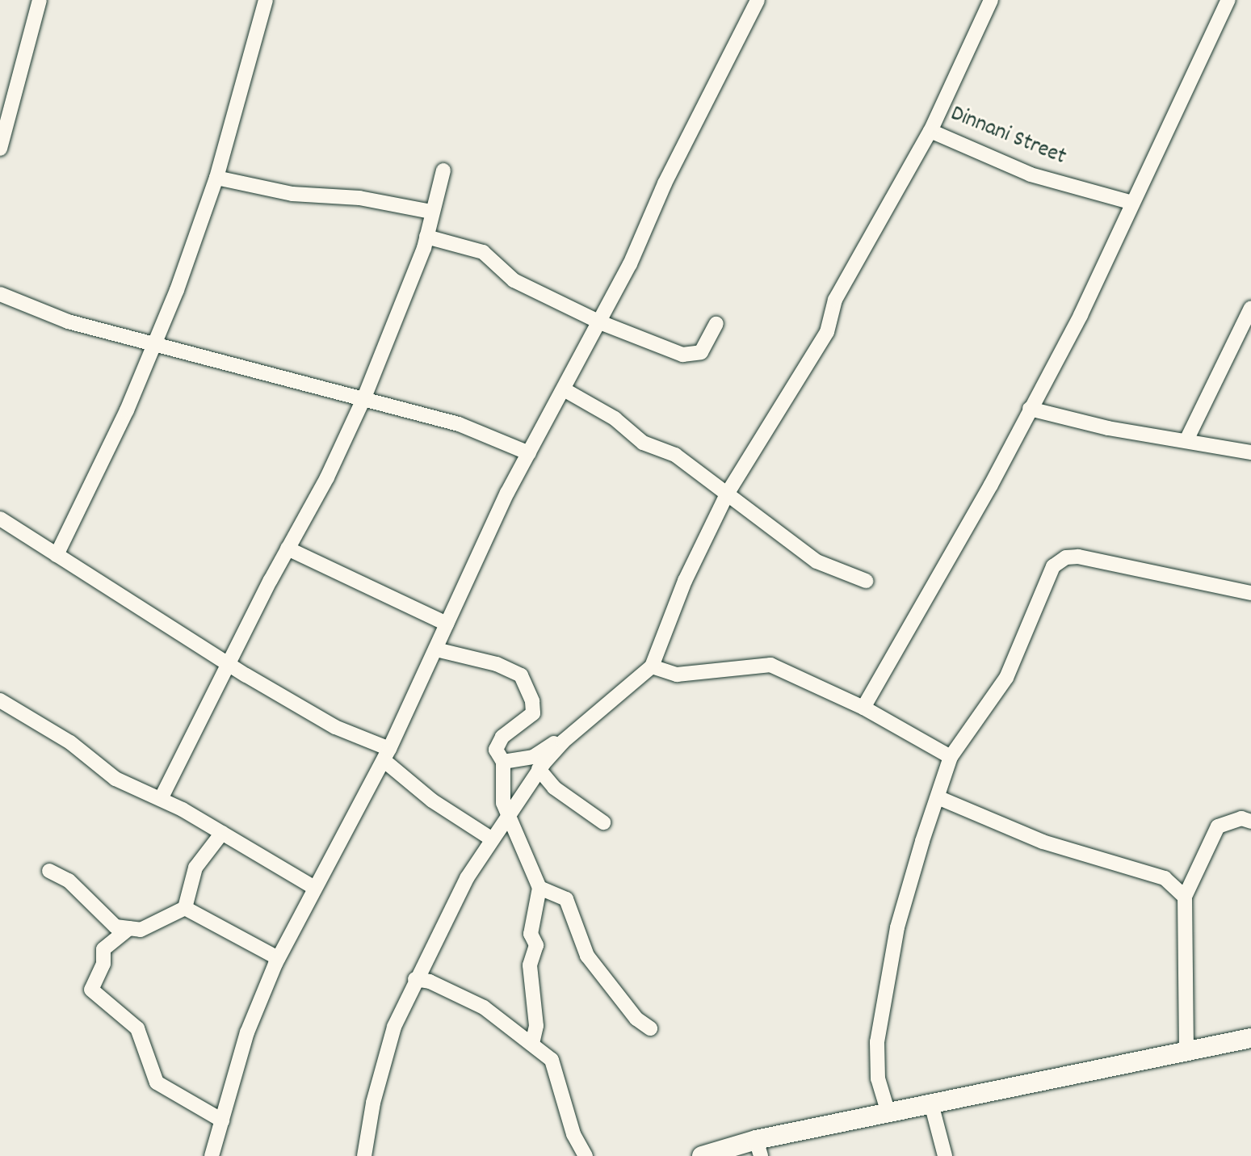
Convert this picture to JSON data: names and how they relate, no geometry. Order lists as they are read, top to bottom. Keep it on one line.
{"streets":{"street":["Dinnani Street"]}}
